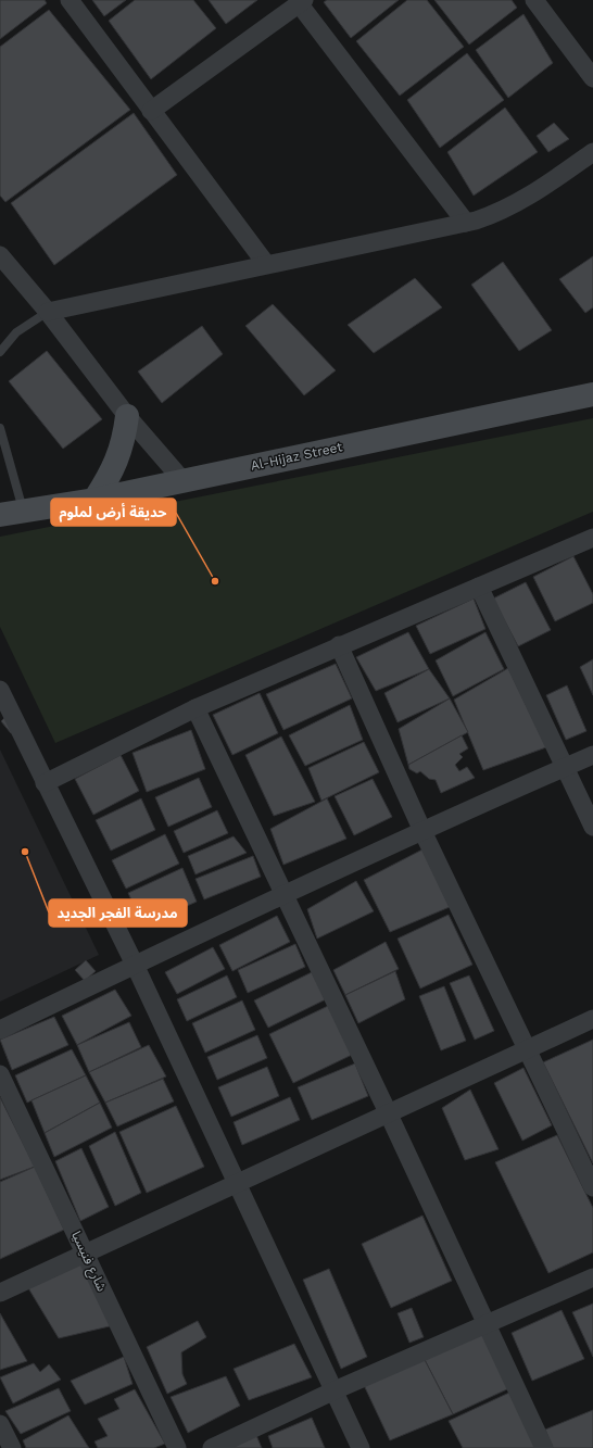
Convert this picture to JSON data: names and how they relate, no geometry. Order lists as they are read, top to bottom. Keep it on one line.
{"streets":{"main road":["Al-Hijaz Street"],"street":["شارع فنيسيا"]},"places":["حديقة أرض لملوم","مدرسة الفجر الجديد"]}
